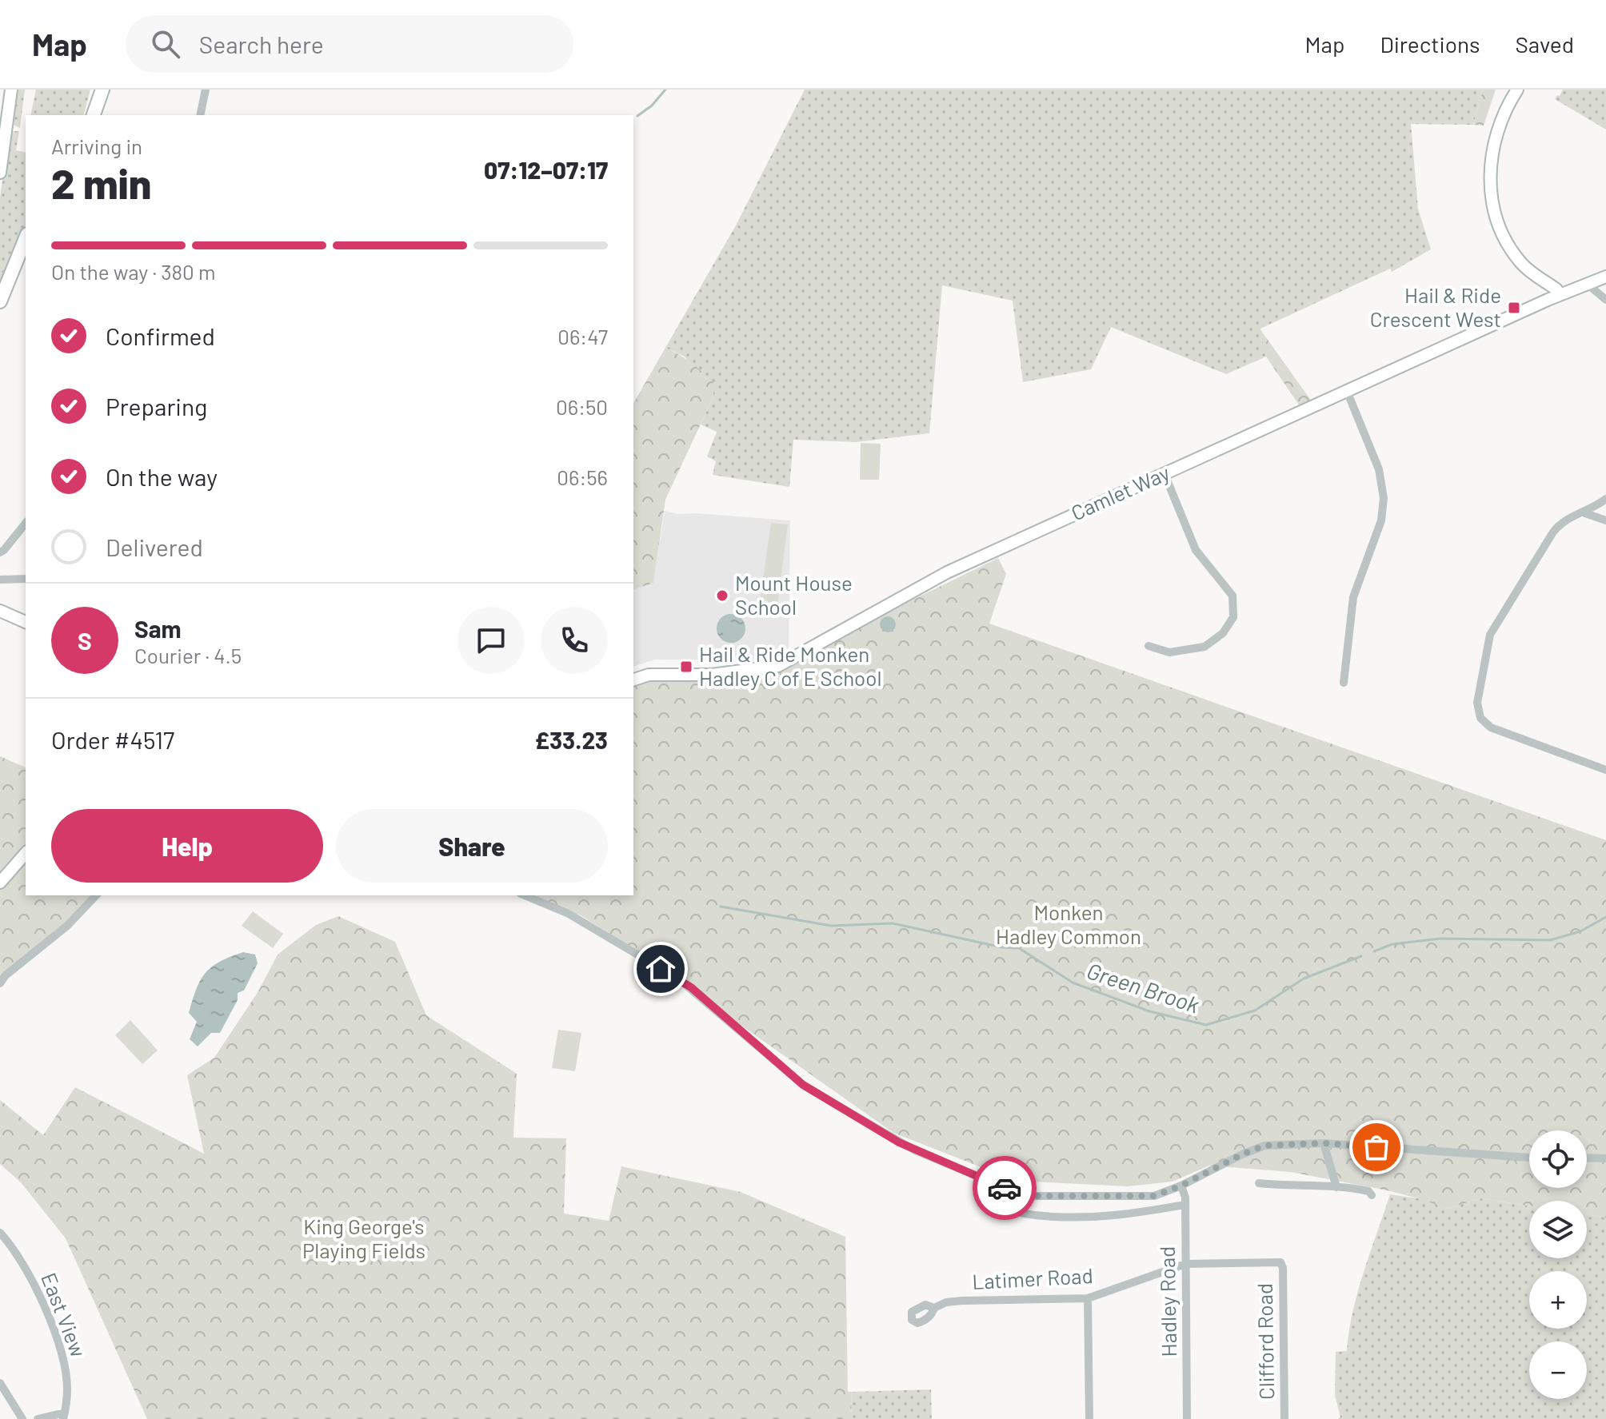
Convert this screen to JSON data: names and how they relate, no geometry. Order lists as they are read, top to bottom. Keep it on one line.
{"streets":{"street":["Camlet Way","Latimer Road","Hadley Road","East View","Clifford Road"]},"crossings":[["Latimer Road","Hadley Road"],["Latimer Road","Clifford Road"]],"water":["Green Brook"],"parks":["Monken Hadley Common","King George's Playing Fields"],"places":{"transit":["Hail & Ride Crescent West","Hail & Ride Monken Hadley C of E School"],"other":["Mount House School"]},"page":{"header":"Map","search":"Search here","nav":["Map","Directions","Saved"],"heading":["2 min","Arriving in","07:12–07:17"],"panel":["Sam","Courier · 4.5","Order #4517","£33.23"],"bar":"On the way · 380 m","list":[["Confirmed","06:47"],["Preparing","06:50"],["On the way","06:56"],"Delivered"],"round":"S","buttons":["Help","Share"],"map_buttons":["+","−"]}}
